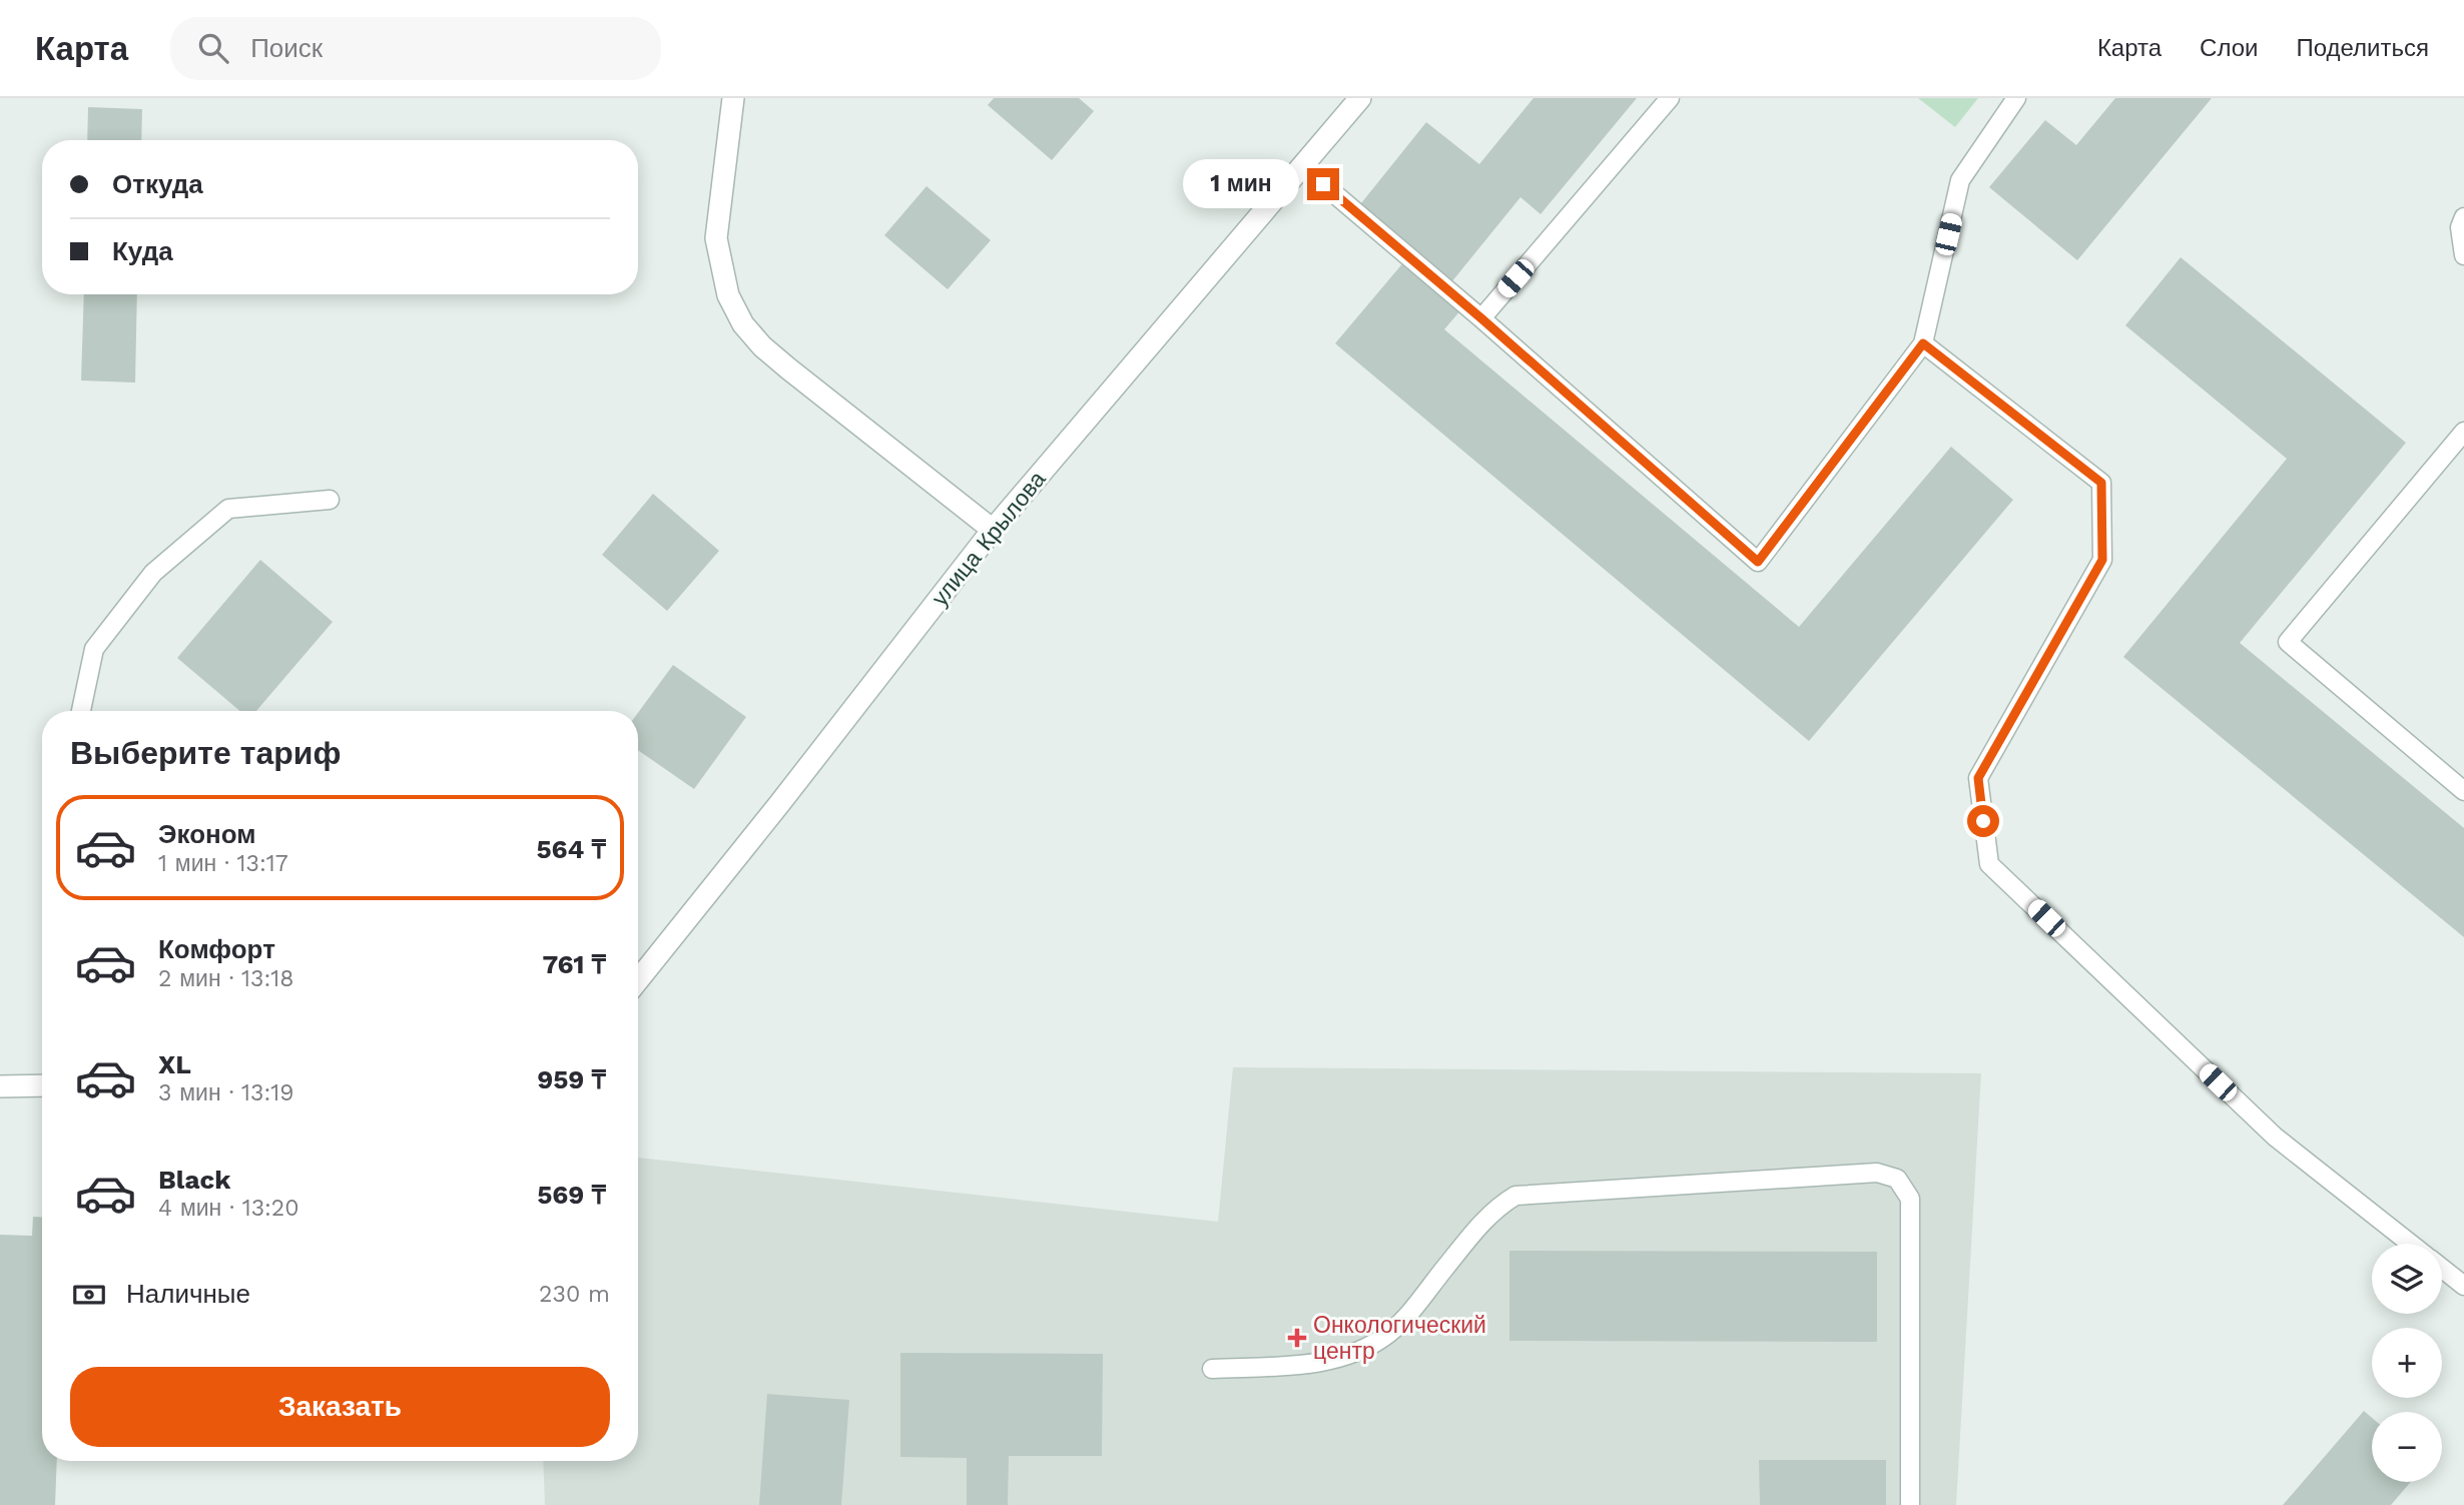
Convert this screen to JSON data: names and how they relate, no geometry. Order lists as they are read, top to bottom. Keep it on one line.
{"streets":{"street":["улица Крылова"]},"places":{"health":["Онкологический центр"]},"page":{"header":"Карта","search":"Поиск","nav":["Карта","Слои","Поделиться"],"banner":["Откуда","Куда"],"bubble":"1 мин","heading":"Выберите тариф","list":[{"name":"Эконом","note":"1 мин · 13:17","value":"564 ₸"},{"name":"Комфорт","note":"2 мин · 13:18","value":"761 ₸"},{"name":"XL","note":"3 мин · 13:19","value":"959 ₸"},{"name":"Black","note":"4 мин · 13:20","value":"569 ₸"}],"map_buttons":["+","−"],"pay":["Наличные","230 m"],"buttons":"Заказать"}}
